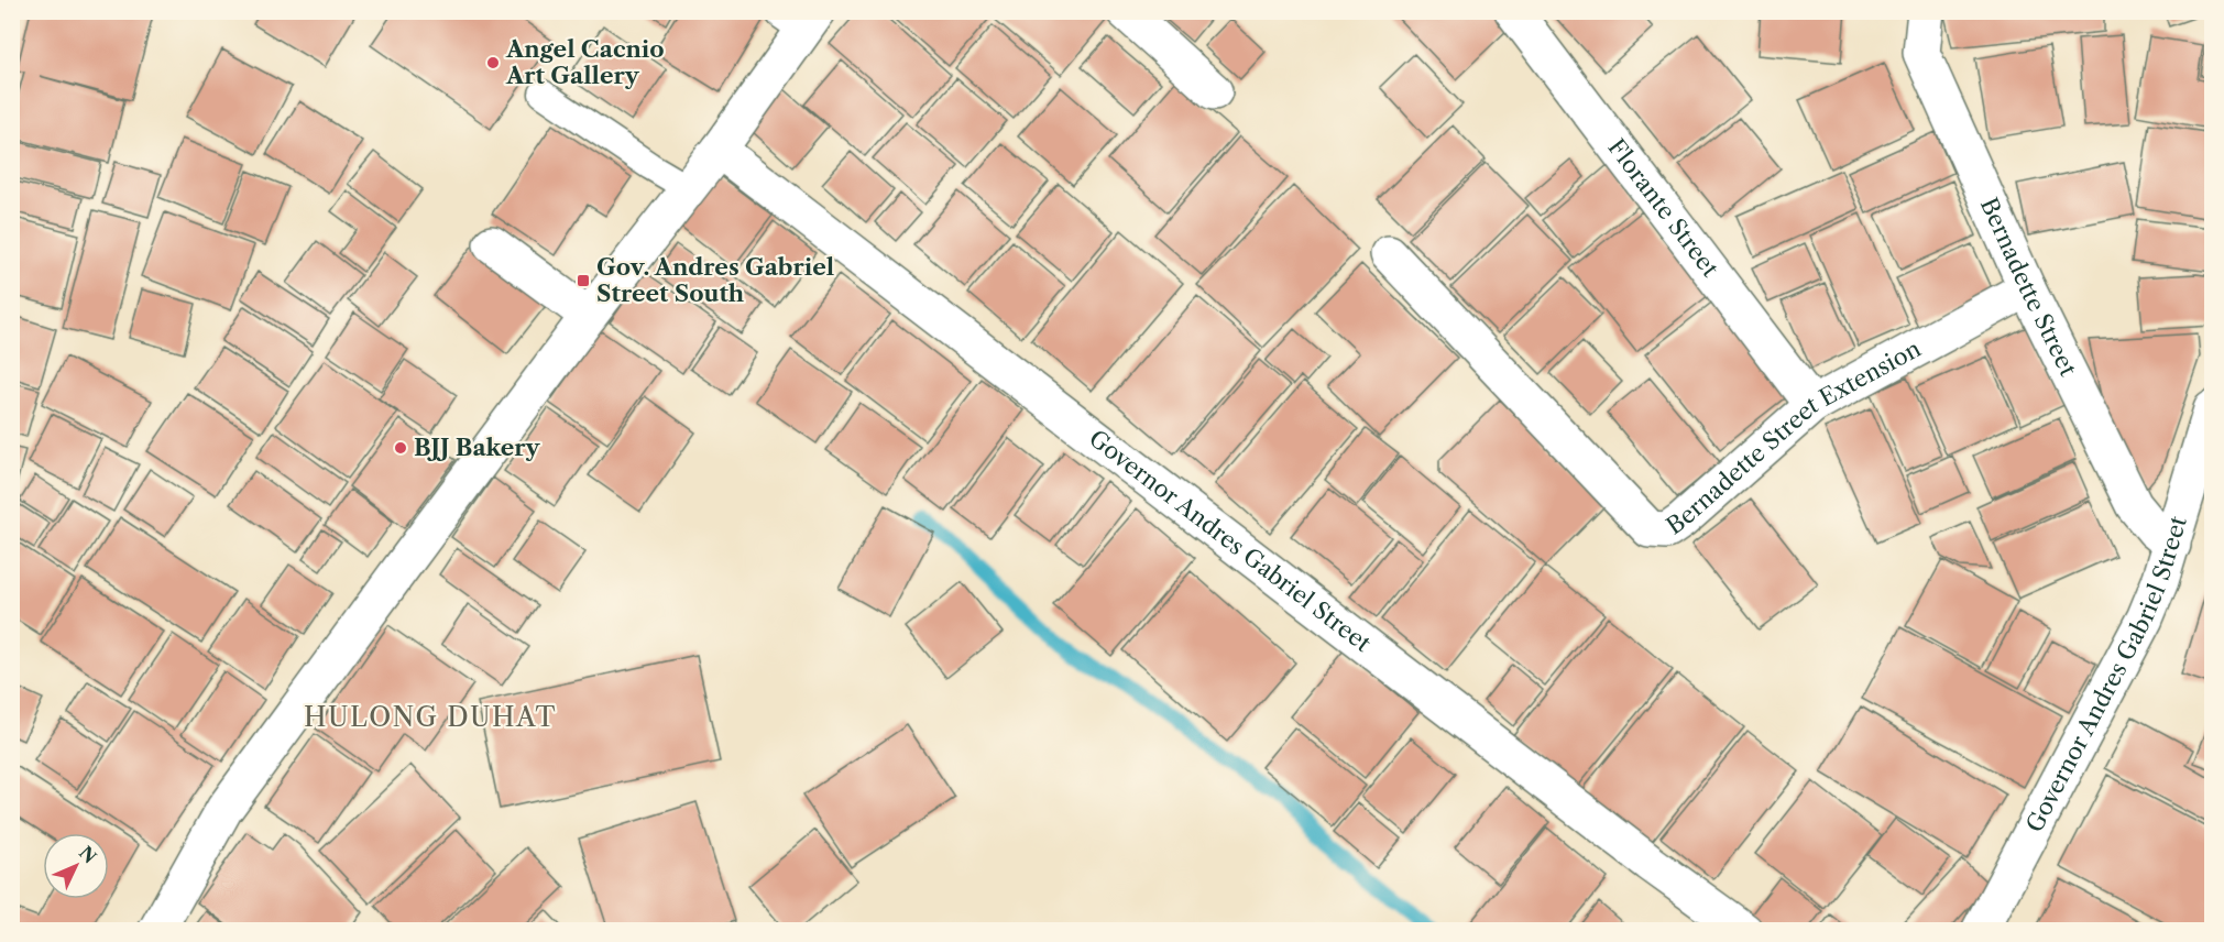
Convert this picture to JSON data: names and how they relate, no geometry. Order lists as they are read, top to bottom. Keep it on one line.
{"streets":{"street":["Florante Street","Bernadette Street","Bernadette Street Extension","Governor Andres Gabriel Street"]},"crossings":[["Florante Street","Bernadette Street Extension"],["Bernadette Street","Bernadette Street Extension"],["Bernadette Street","Governor Andres Gabriel Street"]],"districts":["HULONG DUHAT"],"places":{"other":["Angel Cacnio Art Gallery","BJJ Bakery"],"transit":["Gov. Andres Gabriel Street South"]},"north":"top right"}
